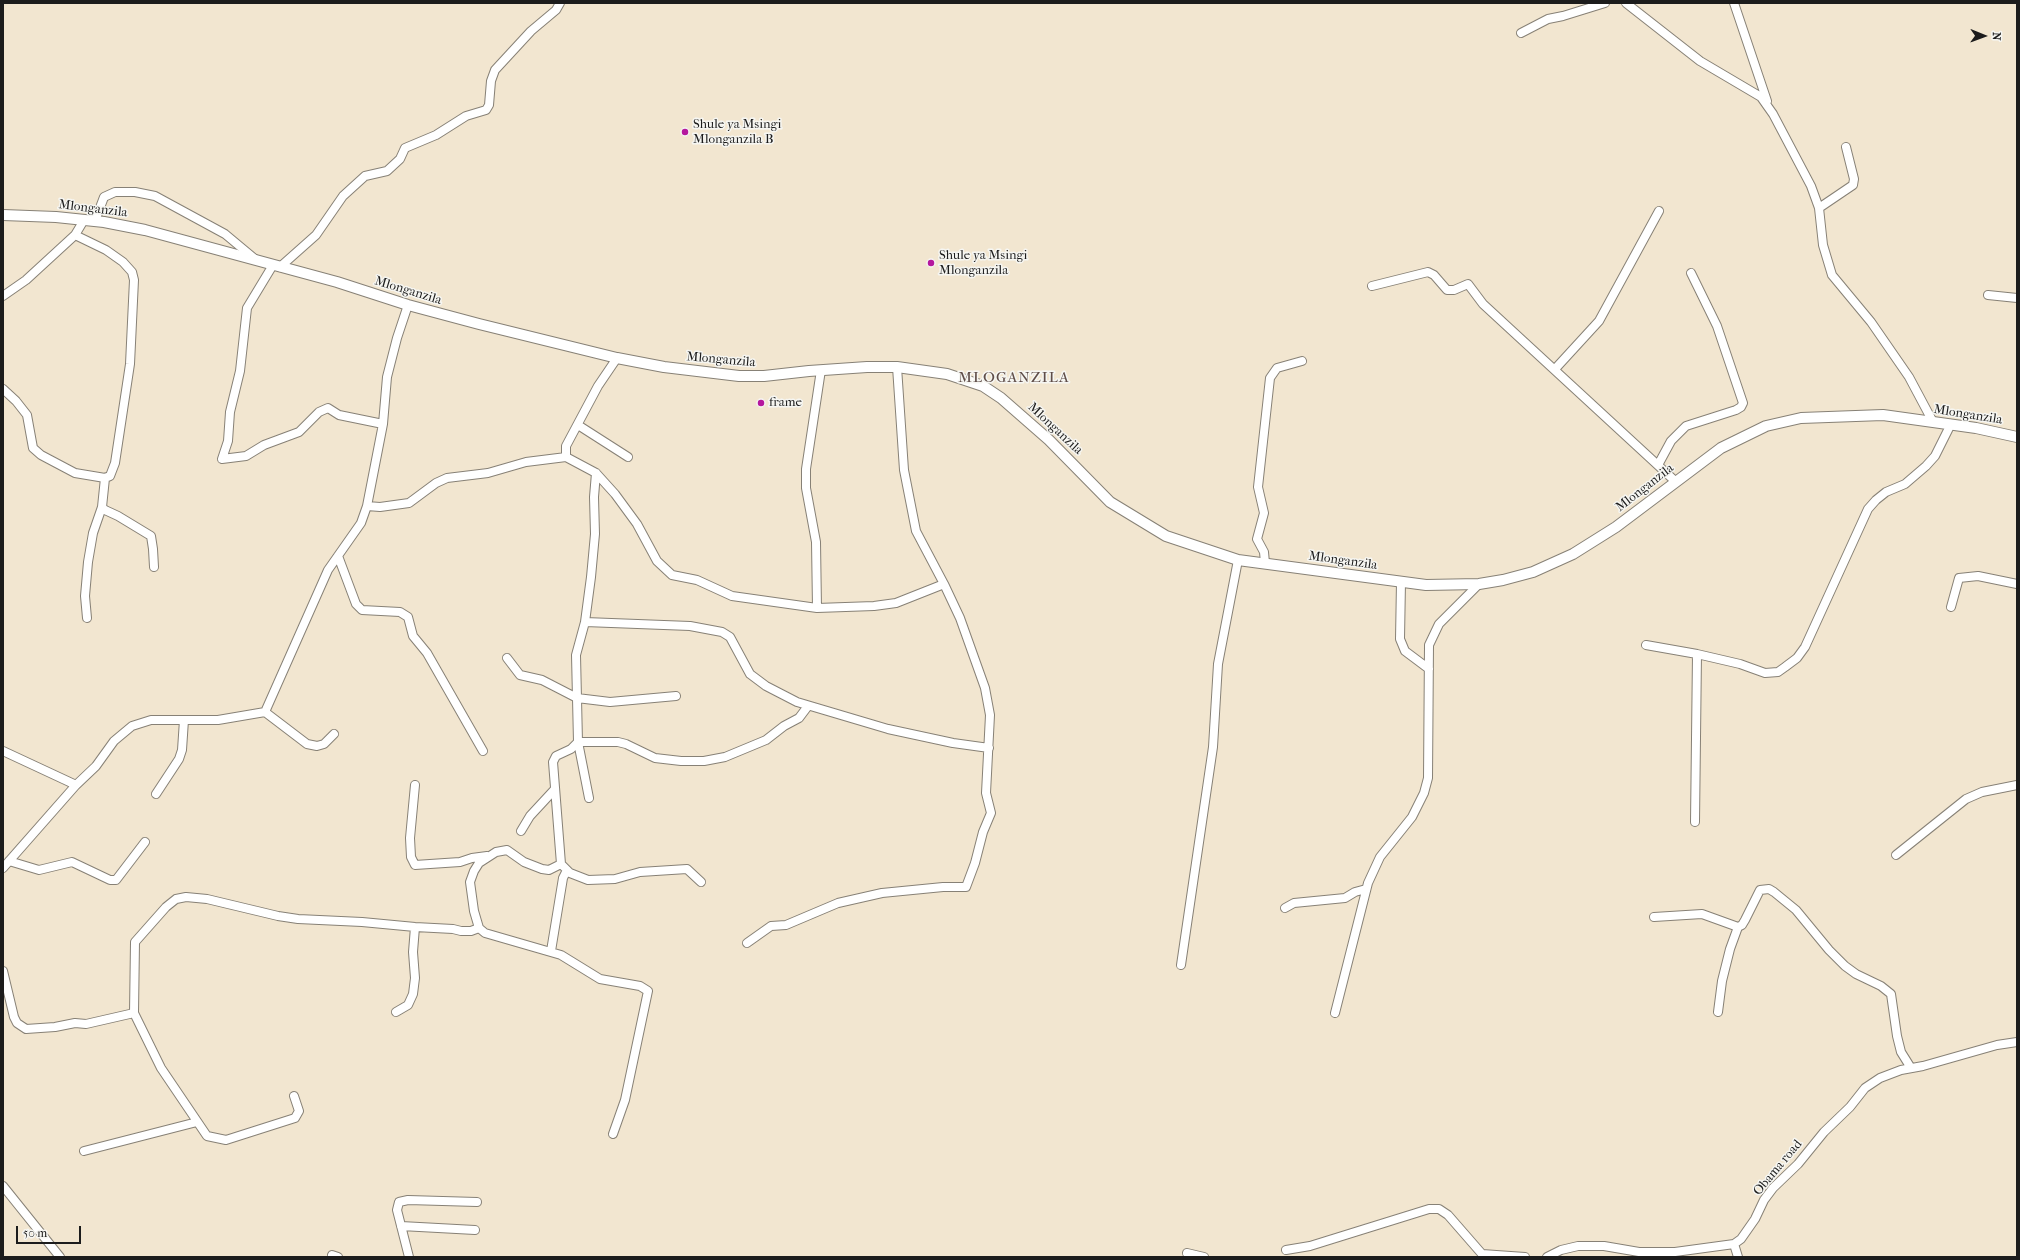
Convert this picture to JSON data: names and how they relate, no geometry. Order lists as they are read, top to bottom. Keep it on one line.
{"streets":{"street":["Mlonganzila","Obama road"]},"districts":["MLOGANZILA"],"places":["Shule ya Msingi Mlonganzila B","Shule ya Msingi Mlonganzila","frame"],"scale_bar":"50 m","north":"right"}
